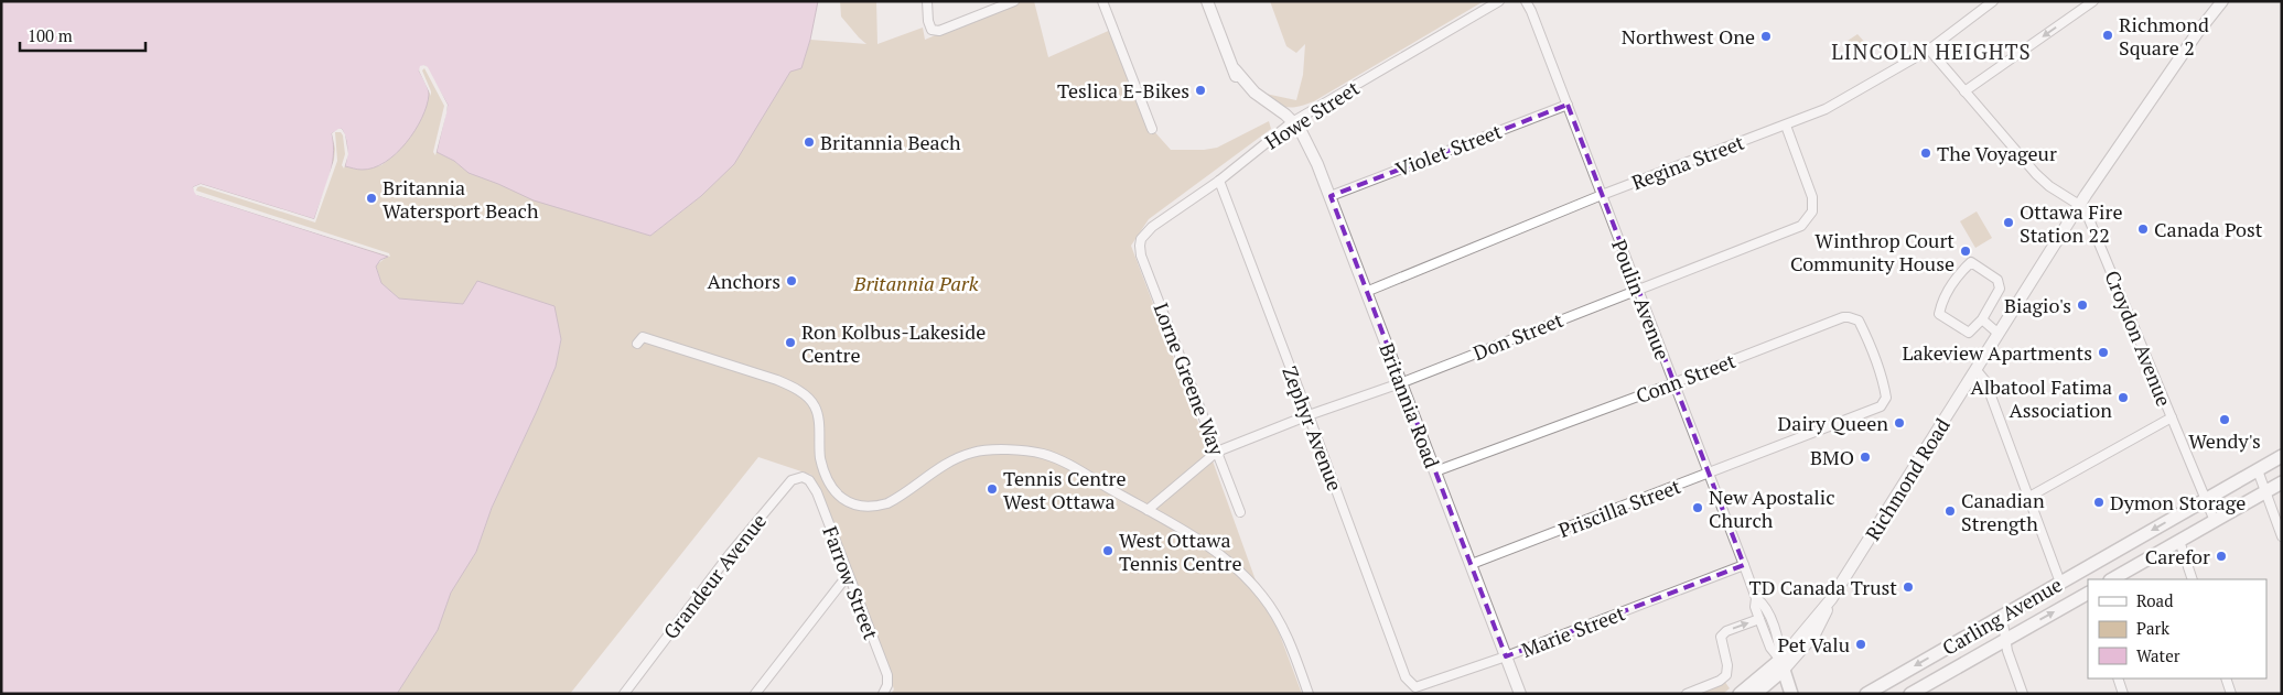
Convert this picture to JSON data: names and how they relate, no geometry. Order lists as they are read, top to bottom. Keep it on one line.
{"streets":{"main road":["Poulin Avenue","Britannia Road","Richmond Road","Carling Avenue"],"street":["Howe Street","Violet Street","Regina Street","Don Street","Croydon Avenue","Conn Street","Lorne Greene Way","Zephyr Avenue","Priscilla Street","Grandeur Avenue","Farrow Street","Marie Street"]},"crossings":[["Howe Street","Lorne Greene Way"],["Howe Street","Britannia Road"],["Howe Street","Zephyr Avenue"],["Violet Street","Poulin Avenue"],["Violet Street","Britannia Road"],["Regina Street","Poulin Avenue"],["Regina Street","Don Street"],["Regina Street","Croydon Avenue"],["Regina Street","Britannia Road"],["Poulin Avenue","Don Street"],["Poulin Avenue","Conn Street"],["Poulin Avenue","Richmond Road"],["Poulin Avenue","Priscilla Street"],["Poulin Avenue","Marie Street"],["Don Street","Lorne Greene Way"],["Don Street","Britannia Road"],["Don Street","Zephyr Avenue"],["Croydon Avenue","Richmond Road"],["Croydon Avenue","Carling Avenue"],["Conn Street","Britannia Road"],["Conn Street","Priscilla Street"],["Britannia Road","Priscilla Street"],["Britannia Road","Marie Street"],["Zephyr Avenue","Marie Street"],["Grandeur Avenue","Farrow Street"]],"districts":["LINCOLN HEIGHTS"],"parks":["Britannia Park"],"places":["Richmond Square 2","Northwest One","Teslica E-Bikes","Britannia Beach","The Voyageur","Britannia Watersport Beach","Ottawa Fire Station 22","Canada Post","Winthrop Court Community House","Anchors","Biagio's","Ron Kolbus-Lakeside Centre","Lakeview Apartments","Albatool Fatima Association","Wendy's","Dairy Queen","BMO","Tennis Centre West Ottawa","Dymon Storage","New Apostalic Church","Canadian Strength","West Ottawa Tennis Centre","Carefor","TD Canada Trust","Pet Valu"],"legend":["Road","Park","Water"],"scale_bar":"100 m"}
